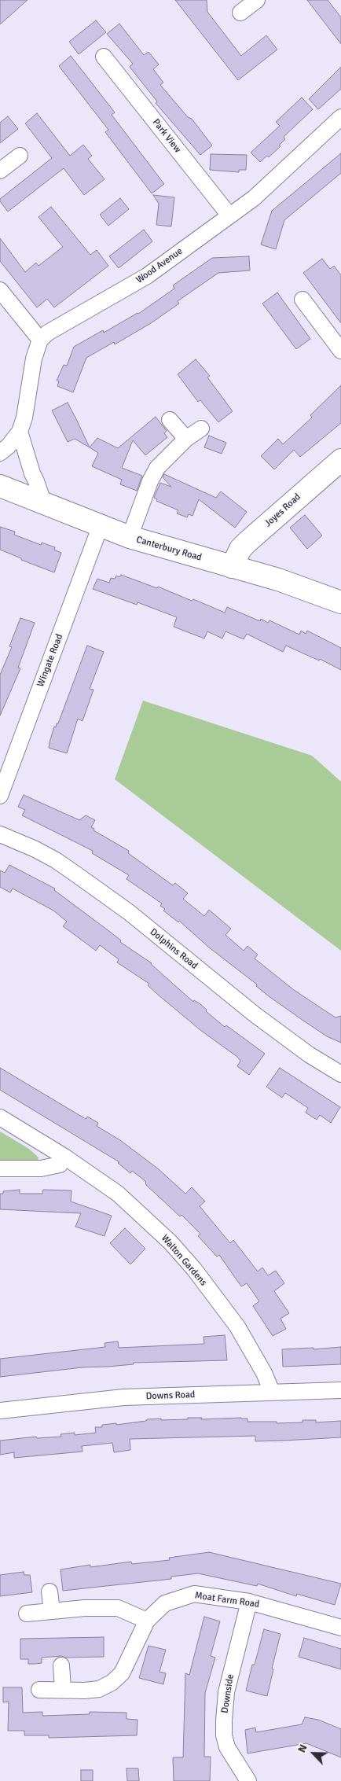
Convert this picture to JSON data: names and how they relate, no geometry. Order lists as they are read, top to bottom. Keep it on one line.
{"streets":{"main road":["Joyes Road","Canterbury Road"],"street":["Park View","Wood Avenue","Wingate Road","Dolphins Road","Walton Gardens","Downs Road","Moat Farm Road","Downside"]},"crossings":[["Park View","Wood Avenue"],["Joyes Road","Canterbury Road"],["Canterbury Road","Wingate Road"],["Walton Gardens","Downs Road"],["Moat Farm Road","Downside"]],"north":"top left"}
